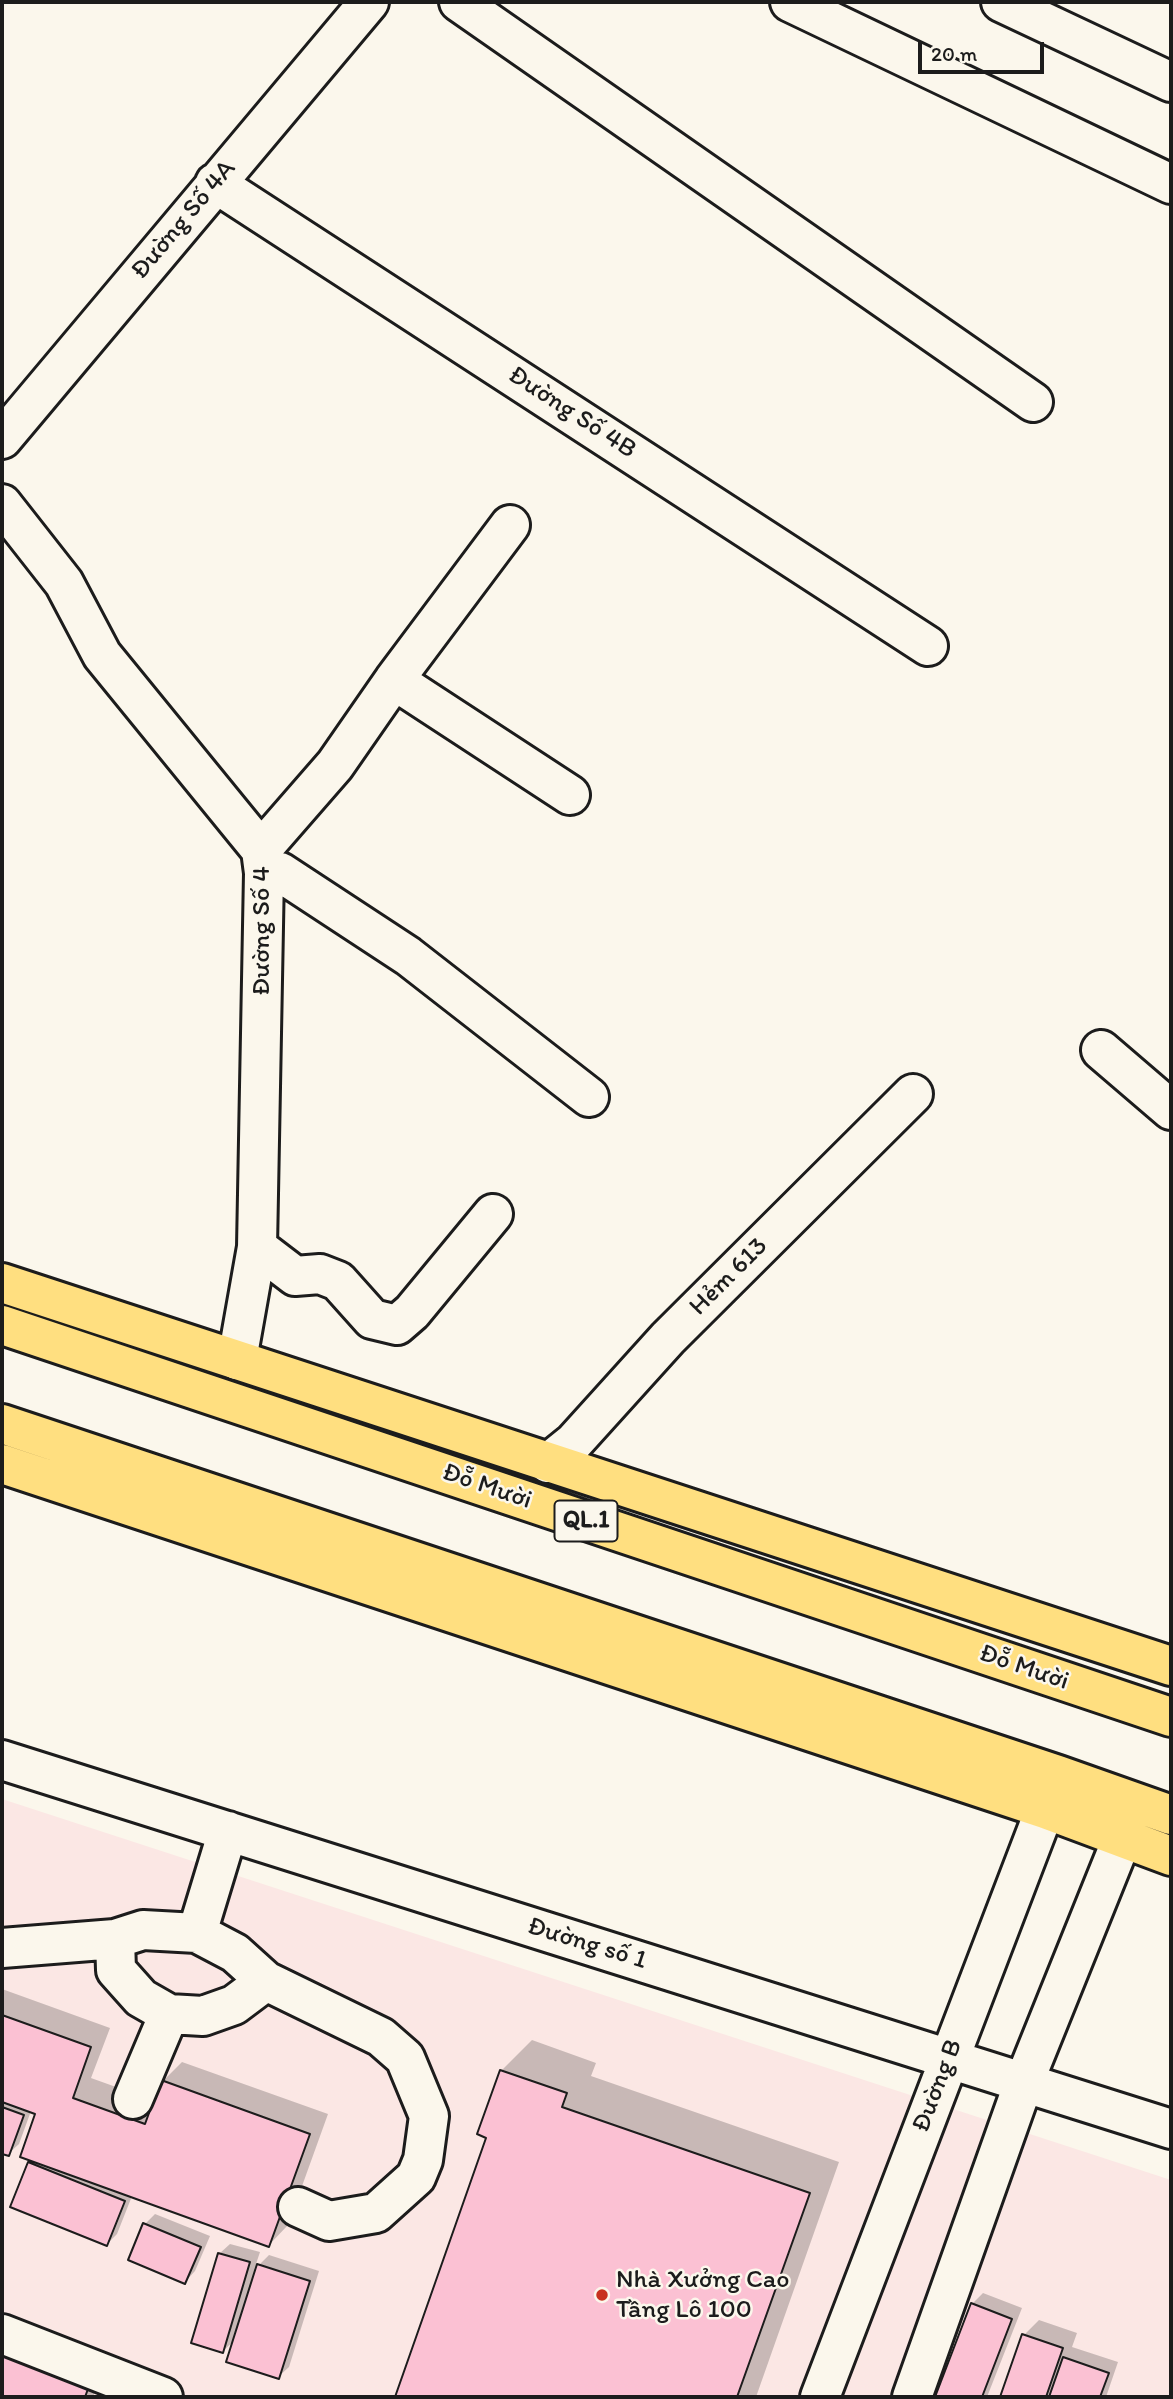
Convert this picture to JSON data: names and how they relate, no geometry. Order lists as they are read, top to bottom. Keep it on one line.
{"streets":{"highway":["Đỗ Mười","QL.1"],"street":["Đường Số 4A","Đường Số 4B","Đường Số 4","Hẻm 613","Đường số 1","Đường B"]},"crossings":[["Đường Số 4A","Đường Số 4B"],["Đường Số 4","Đỗ Mười"],["Hẻm 613","Đỗ Mười"],["Đường số 1","Đường B"]],"places":["Nhà Xưởng Cao Tầng Lô 100"],"scale_bar":"20 m"}
